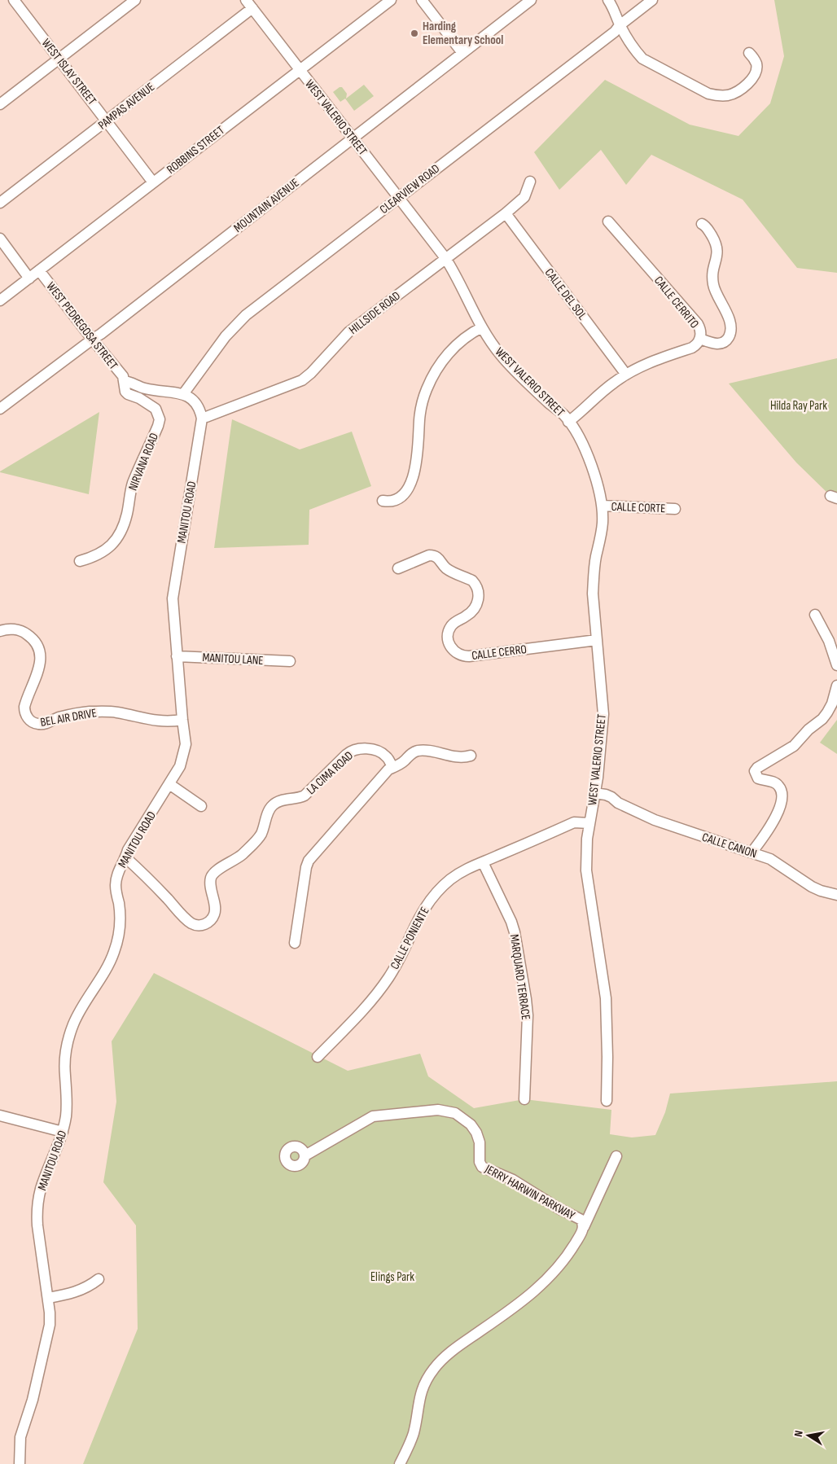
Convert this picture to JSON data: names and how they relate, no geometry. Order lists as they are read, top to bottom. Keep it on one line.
{"streets":{"street":["WEST ISLAY STREET","PAMPAS AVENUE","WEST VALERIO STREET","ROBBINS STREET","CLEARVIEW ROAD","MOUNTAIN AVENUE","CALLE DEL SOL","CALLE CERRITO","HILLSIDE ROAD","WEST PEDREGOSA STREET","NIRVANA ROAD","CALLE CORTE","MANITOU ROAD","CALLE CERRO","MANITOU LANE","BEL AIR DRIVE","LA CIMA ROAD","CALLE CANON","CALLE PONIENTE","MARQUARD TERRACE","JERRY HARWIN PARKWAY"]},"crossings":[["WEST ISLAY STREET","PAMPAS AVENUE"],["WEST ISLAY STREET","ROBBINS STREET"],["PAMPAS AVENUE","WEST VALERIO STREET"],["WEST VALERIO STREET","ROBBINS STREET"],["WEST VALERIO STREET","CLEARVIEW ROAD"],["WEST VALERIO STREET","MOUNTAIN AVENUE"],["WEST VALERIO STREET","CALLE CERRITO"],["WEST VALERIO STREET","HILLSIDE ROAD"],["WEST VALERIO STREET","CALLE CORTE"],["WEST VALERIO STREET","CALLE CERRO"],["WEST VALERIO STREET","CALLE CANON"],["WEST VALERIO STREET","CALLE PONIENTE"],["ROBBINS STREET","WEST PEDREGOSA STREET"],["MOUNTAIN AVENUE","WEST PEDREGOSA STREET"],["CALLE DEL SOL","CALLE CERRITO"],["CALLE DEL SOL","HILLSIDE ROAD"],["HILLSIDE ROAD","MANITOU ROAD"],["WEST PEDREGOSA STREET","NIRVANA ROAD"],["MANITOU ROAD","MANITOU LANE"],["MANITOU ROAD","BEL AIR DRIVE"],["MANITOU ROAD","LA CIMA ROAD"],["CALLE PONIENTE","MARQUARD TERRACE"]],"parks":["Hilda Ray Park","Elings Park"],"places":["Harding Elementary School"],"north":"left"}
